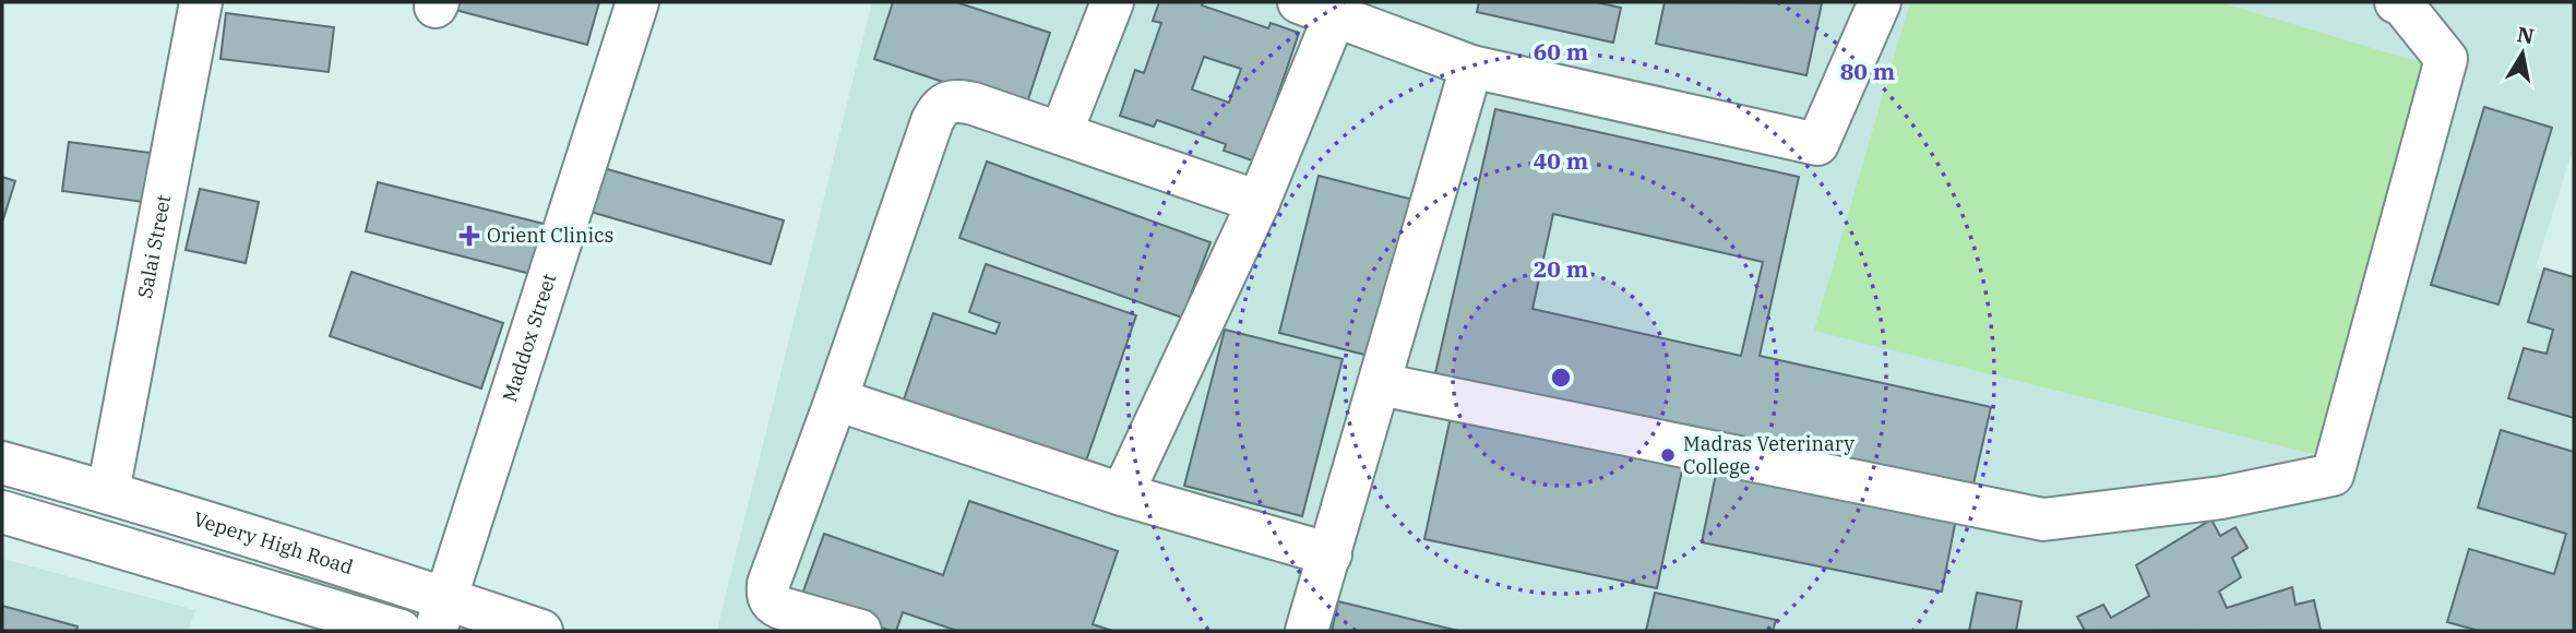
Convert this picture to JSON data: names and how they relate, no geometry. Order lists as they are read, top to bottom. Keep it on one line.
{"streets":{"street":["Salai Street","Maddox Street","Vepery High Road"]},"crossings":[["Salai Street","Vepery High Road"],["Maddox Street","Vepery High Road"]],"places":{"health":["Orient Clinics"],"other":["Madras Veterinary College"]},"north":"top","rings":["60 m","80 m","40 m","20 m"]}
